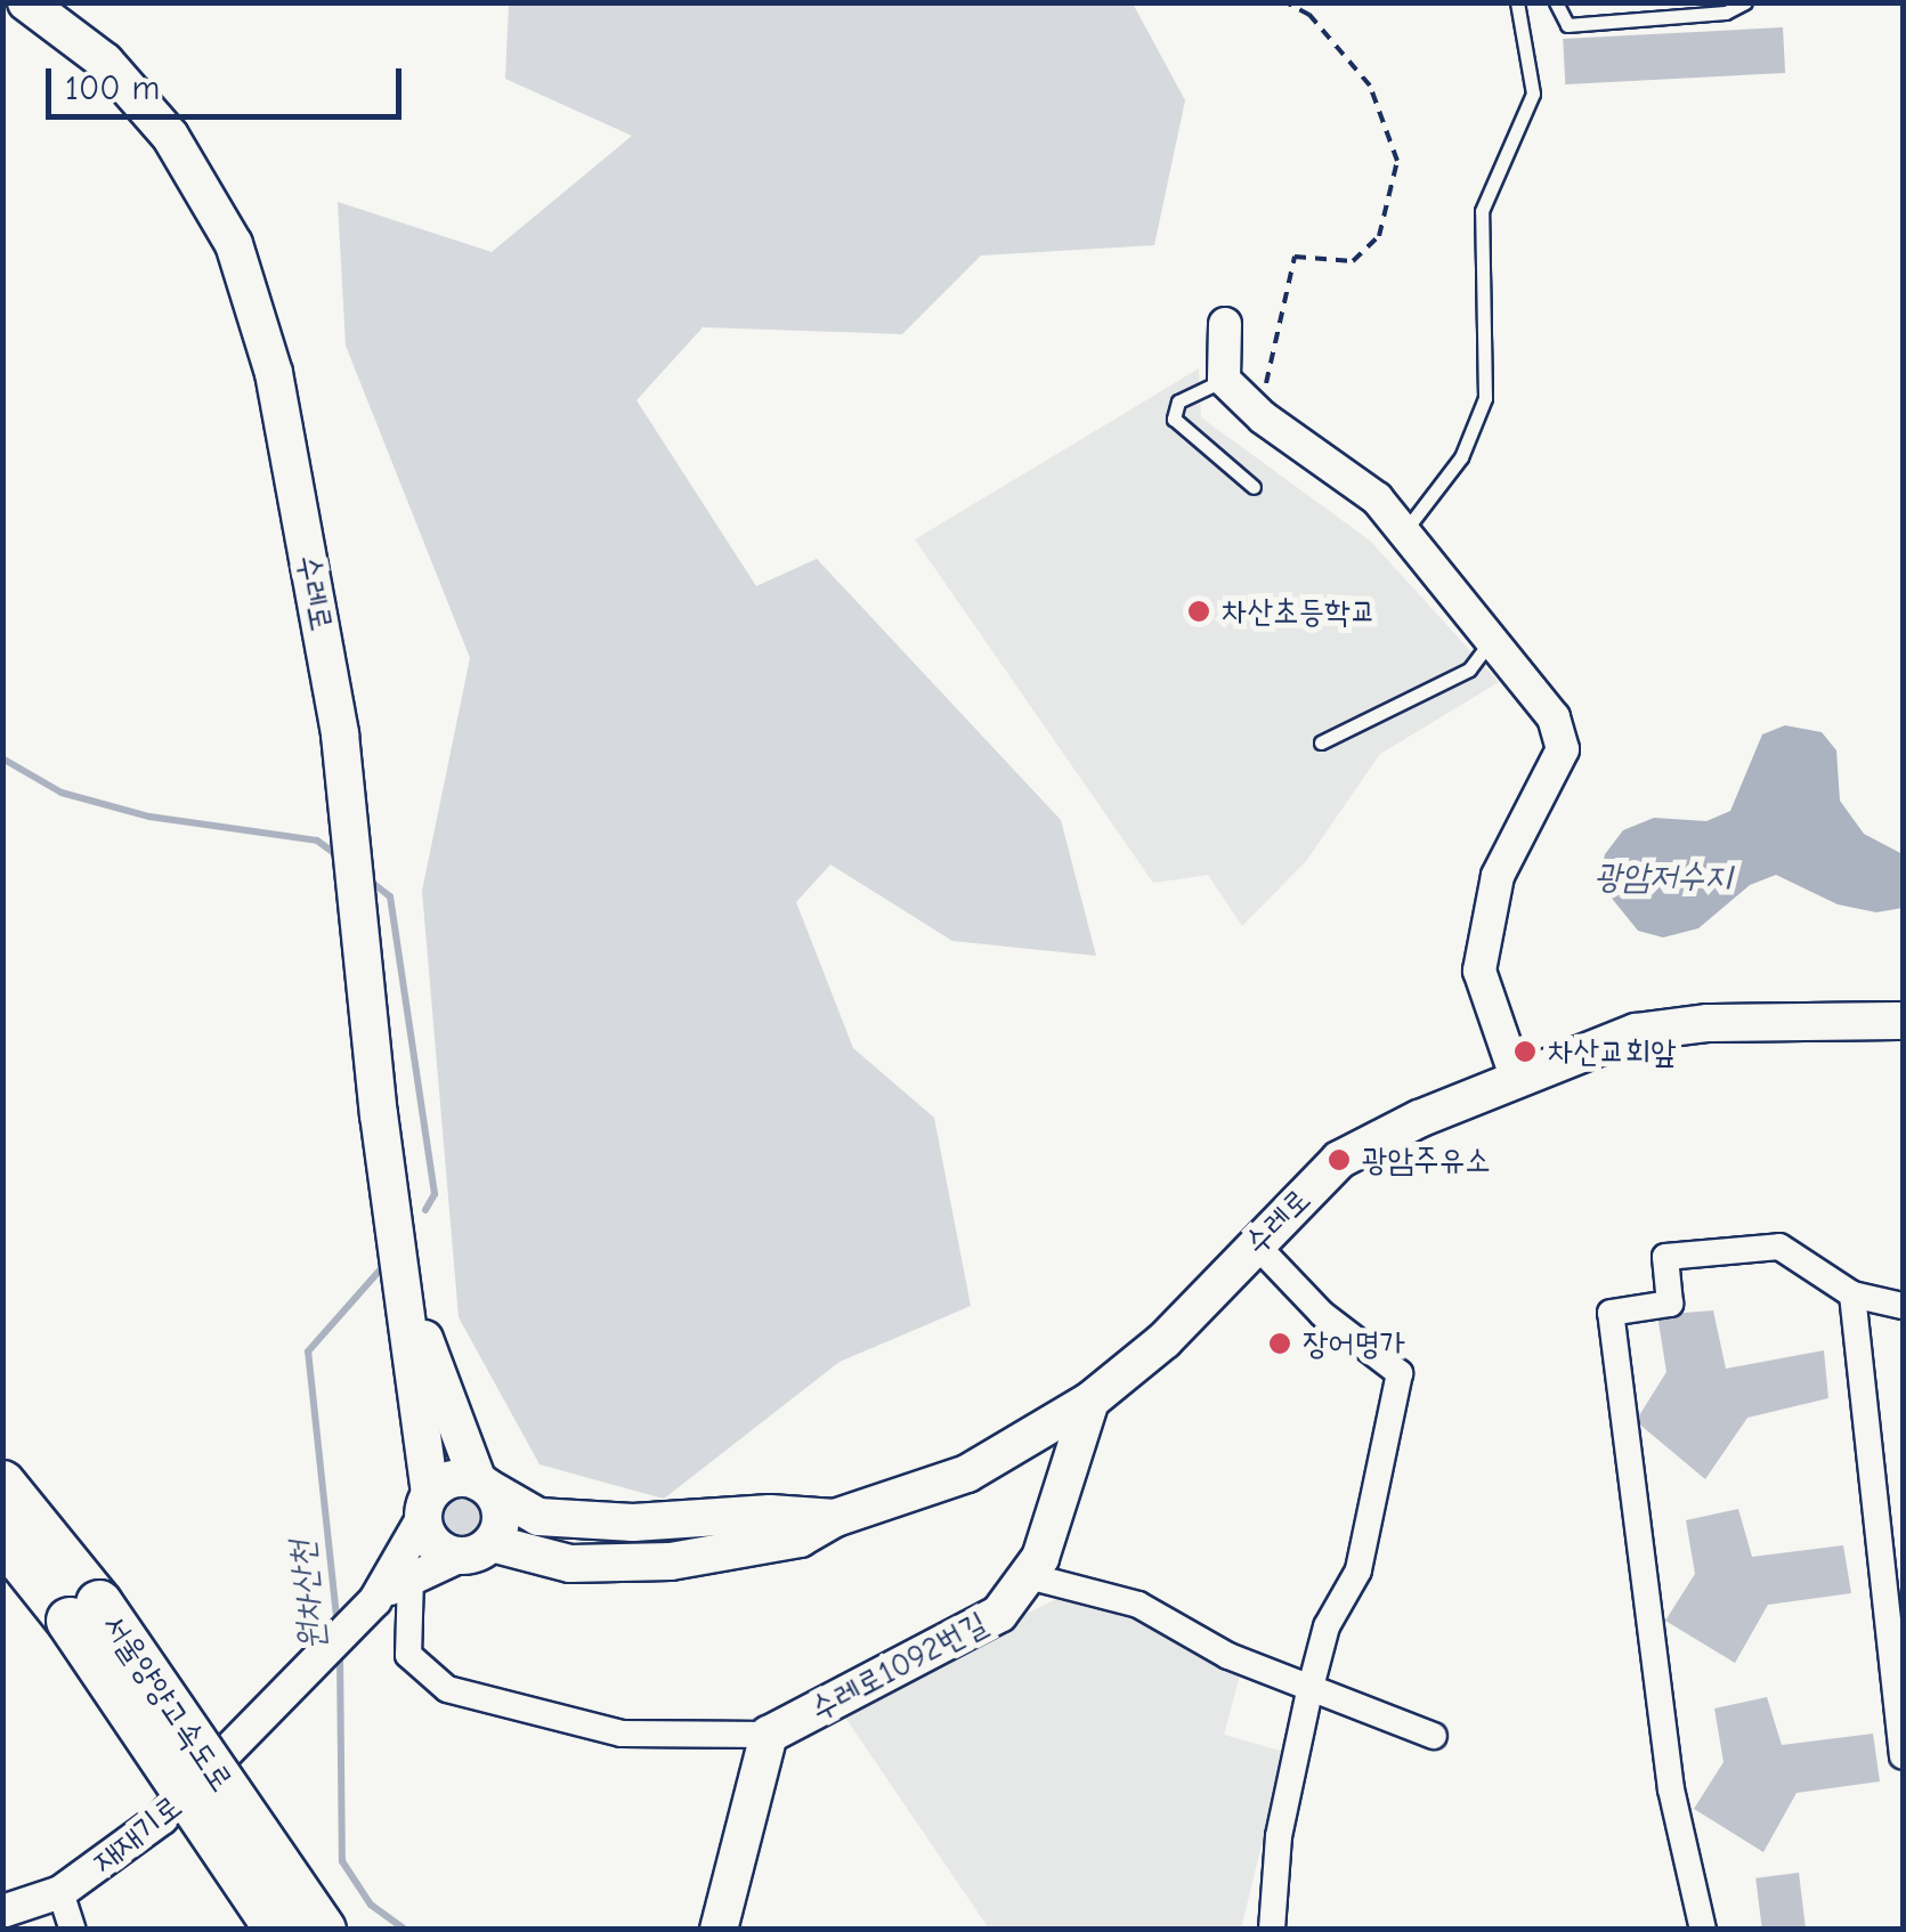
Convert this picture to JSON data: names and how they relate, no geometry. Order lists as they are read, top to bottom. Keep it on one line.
{"streets":{"highway":["서울양양고속도로"],"main road":["수레로","수레로1092번길"],"street":["재재기로"]},"crossings":[["수레로","수레로1092번길"]],"water":["광암저수지","원차산천"],"places":["차산초등학교","차산교회앞","광암주유소","장어명가"],"scale_bar":"100 m"}
